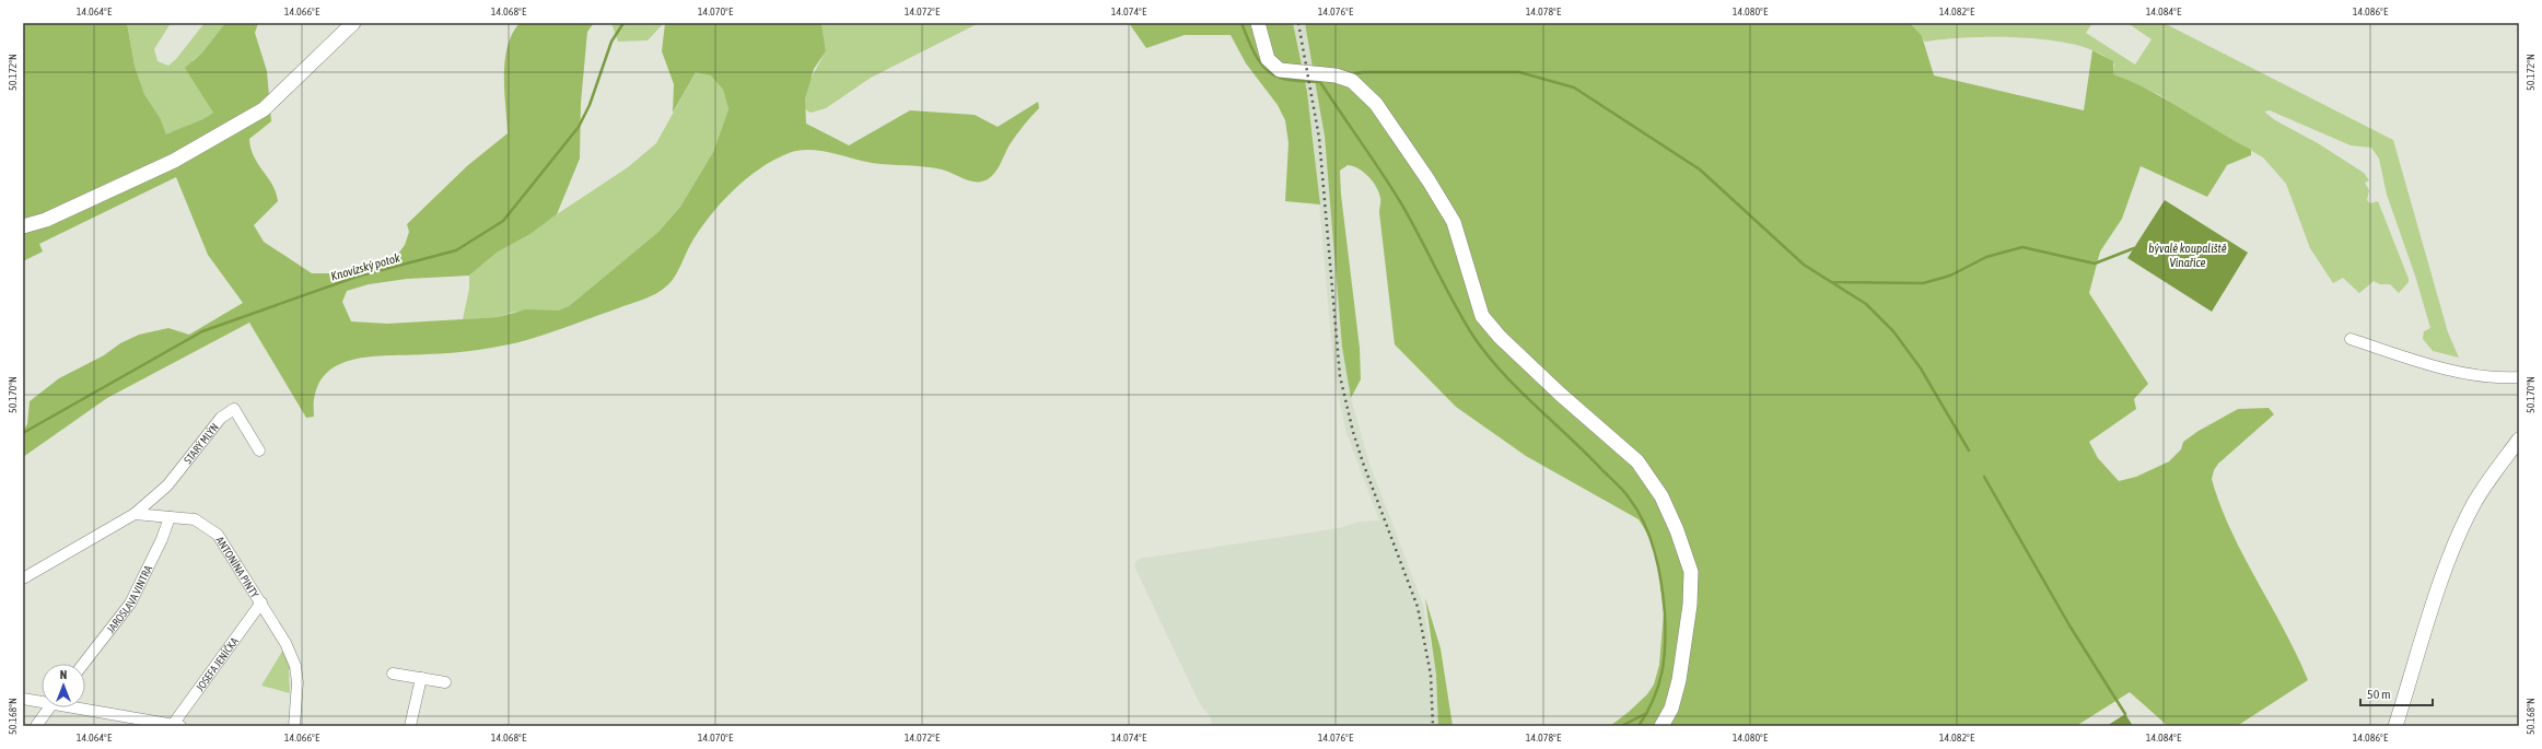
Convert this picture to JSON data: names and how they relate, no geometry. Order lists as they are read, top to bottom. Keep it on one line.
{"streets":{"street":["STARÝ MLÝN","ANTONÍNA PINTY","JAROSLAVA VINTRA","JOSEFA JENÍČKA"]},"crossings":[["STARÝ MLÝN","ANTONÍNA PINTY"],["ANTONÍNA PINTY","JAROSLAVA VINTRA"],["ANTONÍNA PINTY","JOSEFA JENÍČKA"]],"water":["bývalé koupaliště Vinařice","Knovízský potok"],"scale_bar":"50 m","north":"top","coordinates":["14.064°E","14.066°E","14.068°E","14.070°E","14.072°E","14.074°E","14.076°E","14.078°E","14.080°E","14.082°E","14.084°E","14.086°E","50.172°N","50.170°N","50.168°N"]}
